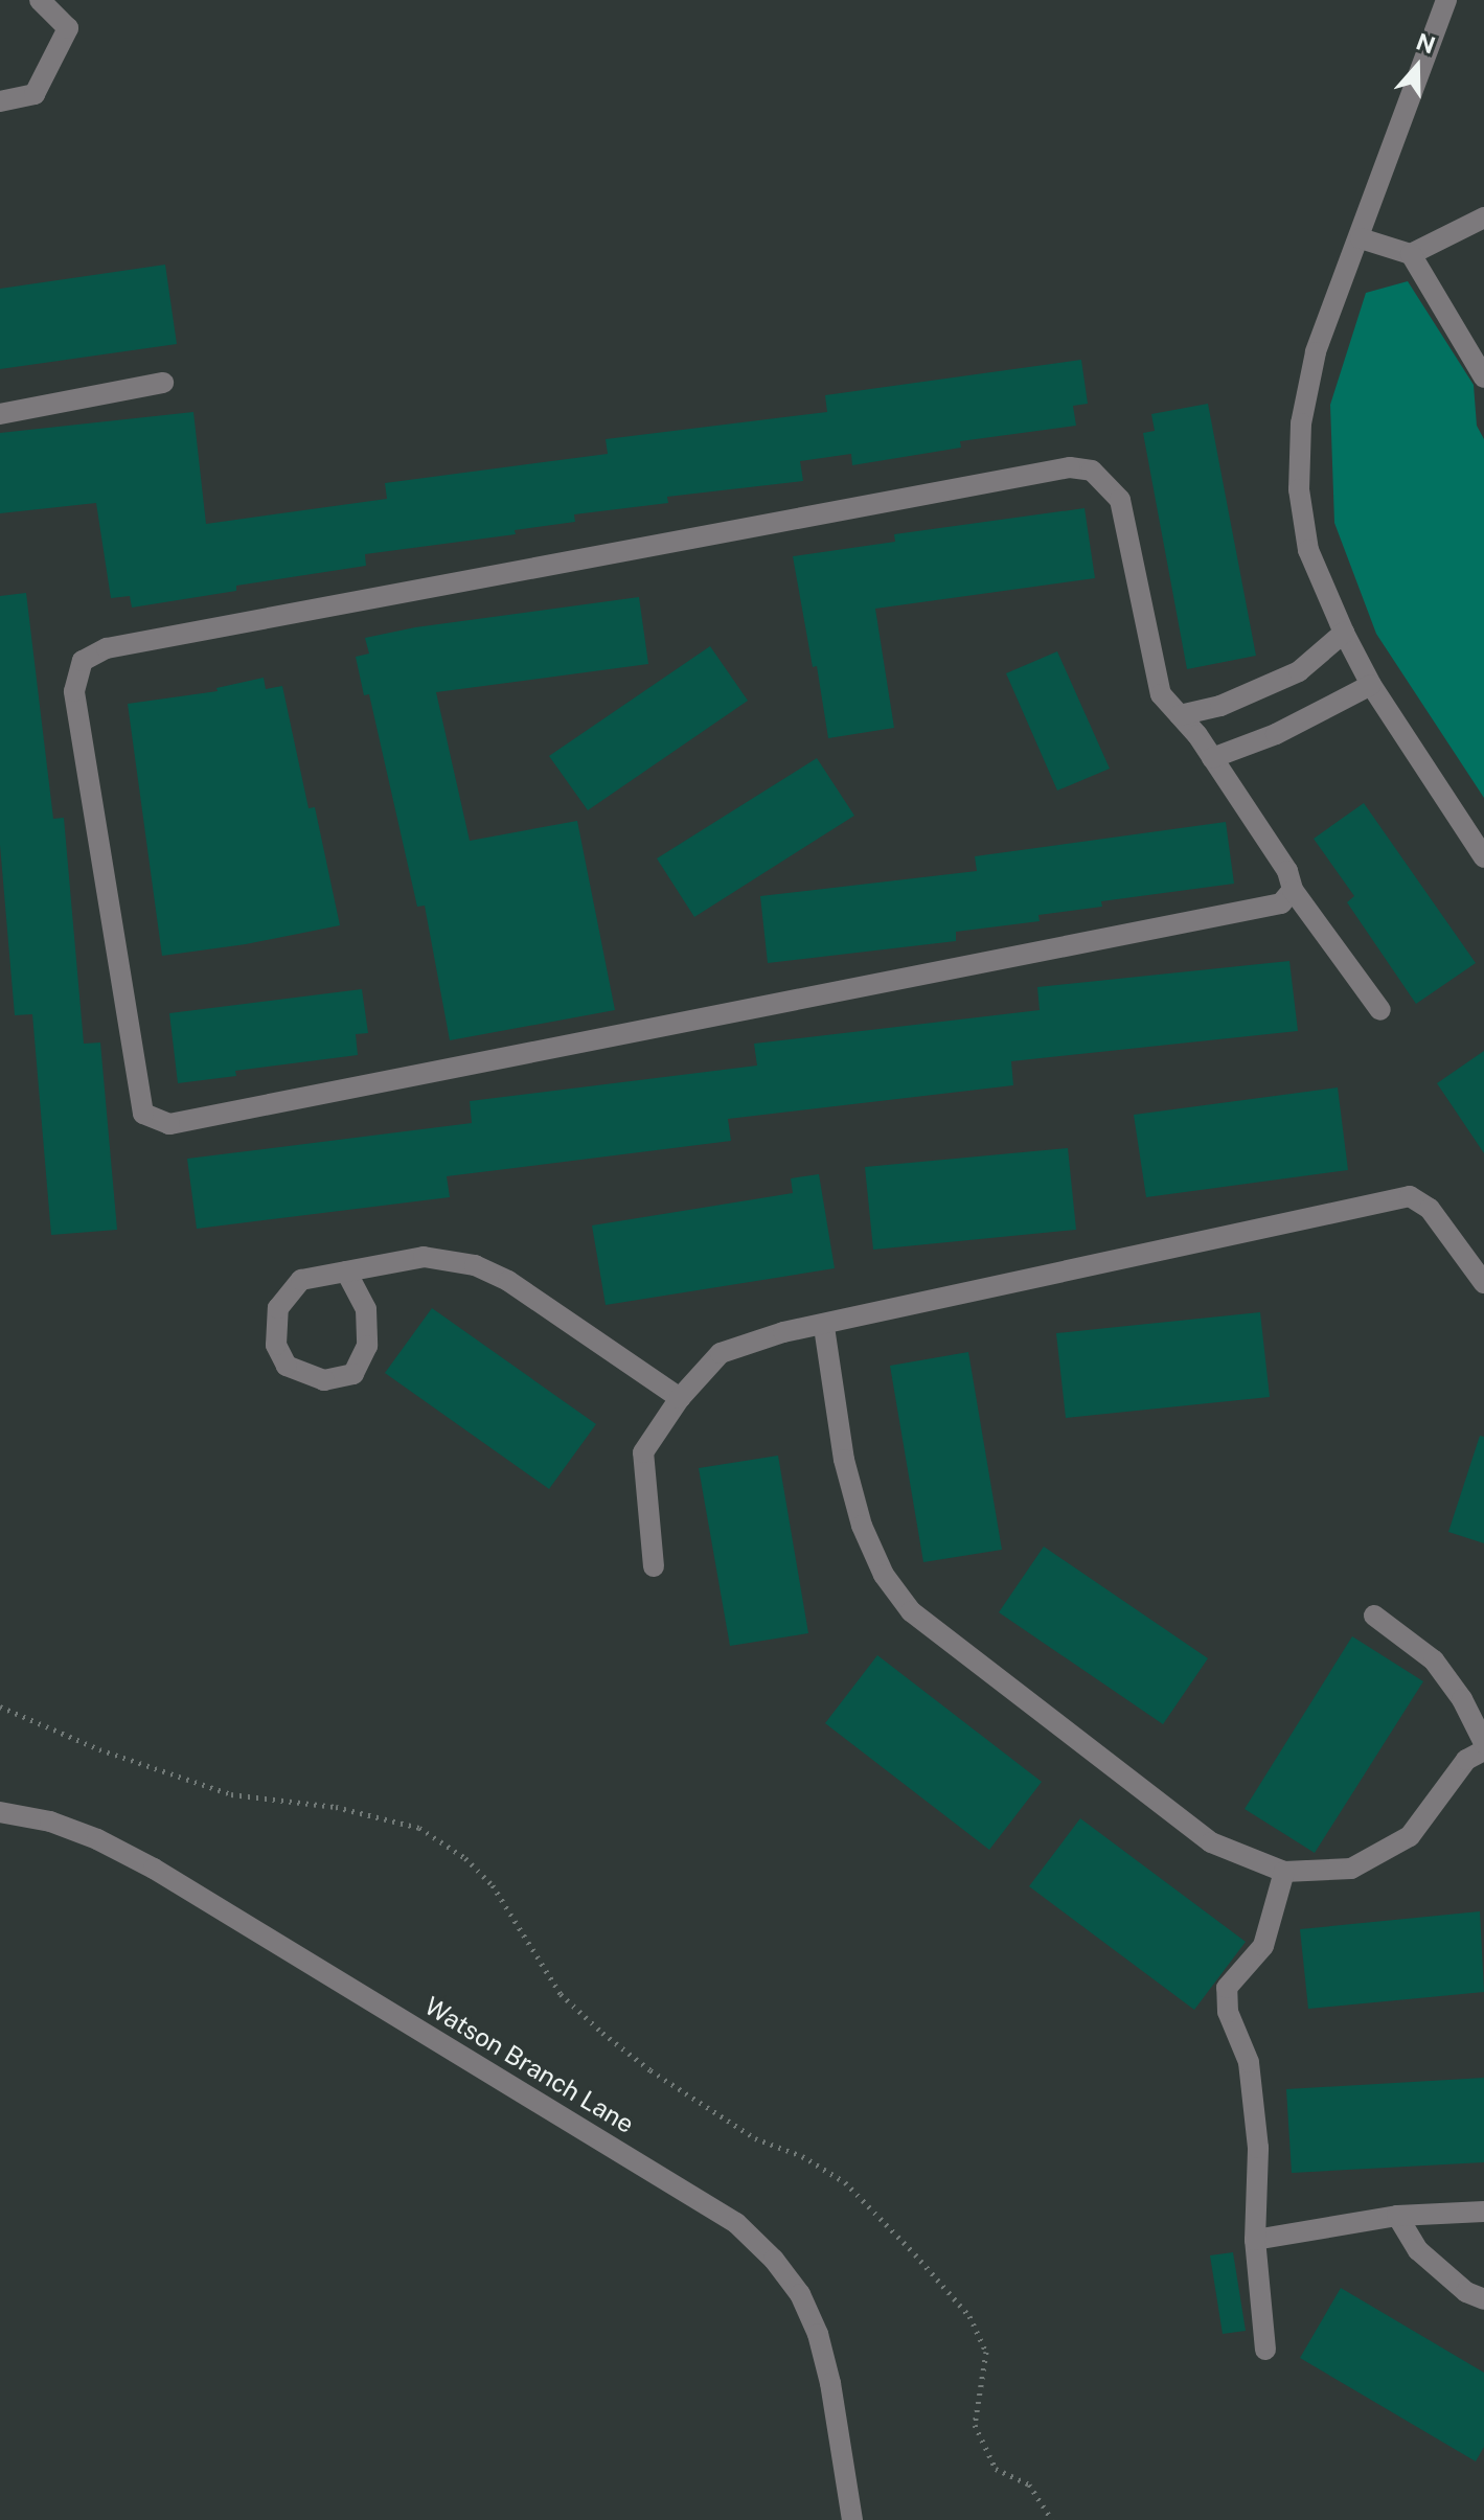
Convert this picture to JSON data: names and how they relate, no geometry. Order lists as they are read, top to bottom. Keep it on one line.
{"streets":{"street":["Watson Branch Lane"]},"north":"top"}
